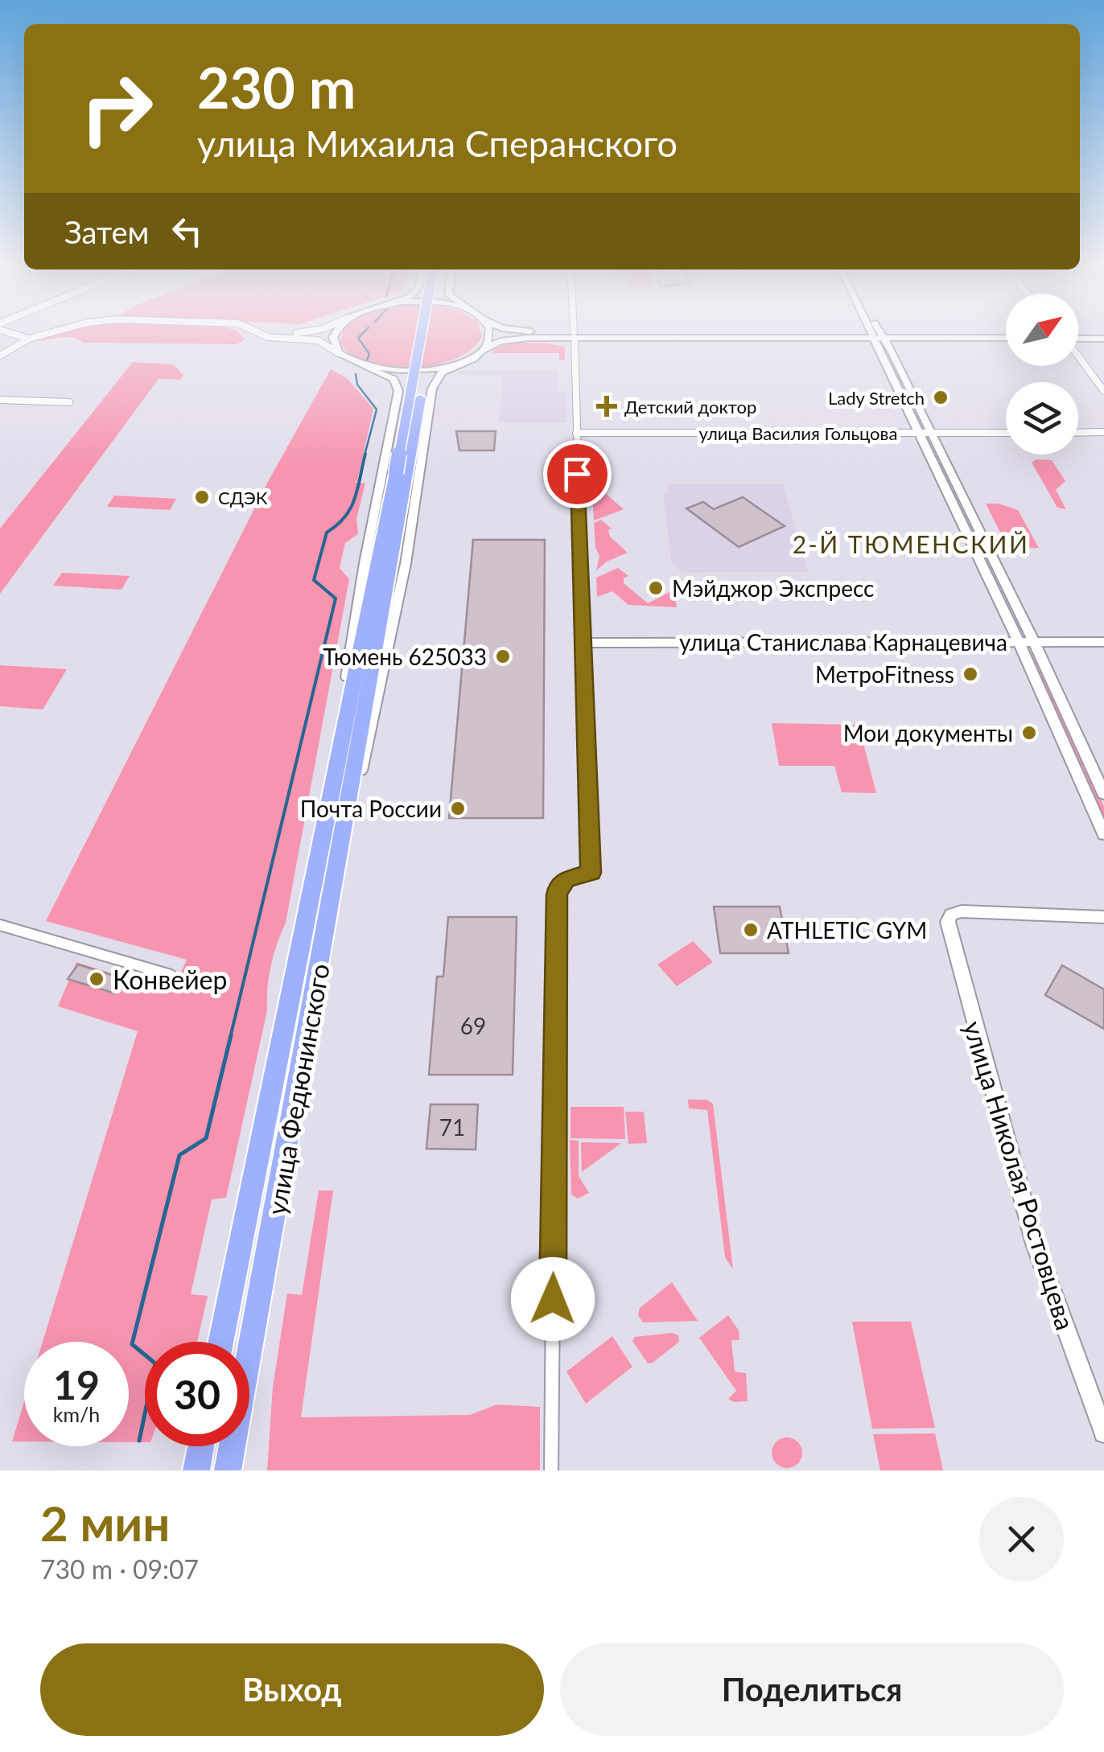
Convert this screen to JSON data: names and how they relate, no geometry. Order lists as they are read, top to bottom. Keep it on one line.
{"streets":{"highway":["улица Федюнинского"],"main road":["улица Николая Ростовцева"],"street":["улица Василия Гольцова","улица Станислава Карнацевича"]},"districts":["2-Й ТЮМЕНСКИЙ"],"places":{"other":["Lady Stretch","СДЭК","Мэйджор Экспресс","Тюмень 625033","МетроFitness","Мои документы","Почта России","ATHLETIC GYM","Конвейер"],"health":["Детский доктор"]},"house_numbers":["69","71"],"north":"top right","page":{"turn":["230 m","улица Михаила Сперанского"],"then":"Затем","speed":"19 km/h","limit":"30","heading":["2 мин","730 m · 09:07"],"buttons":["Выход","Поделиться"]}}
